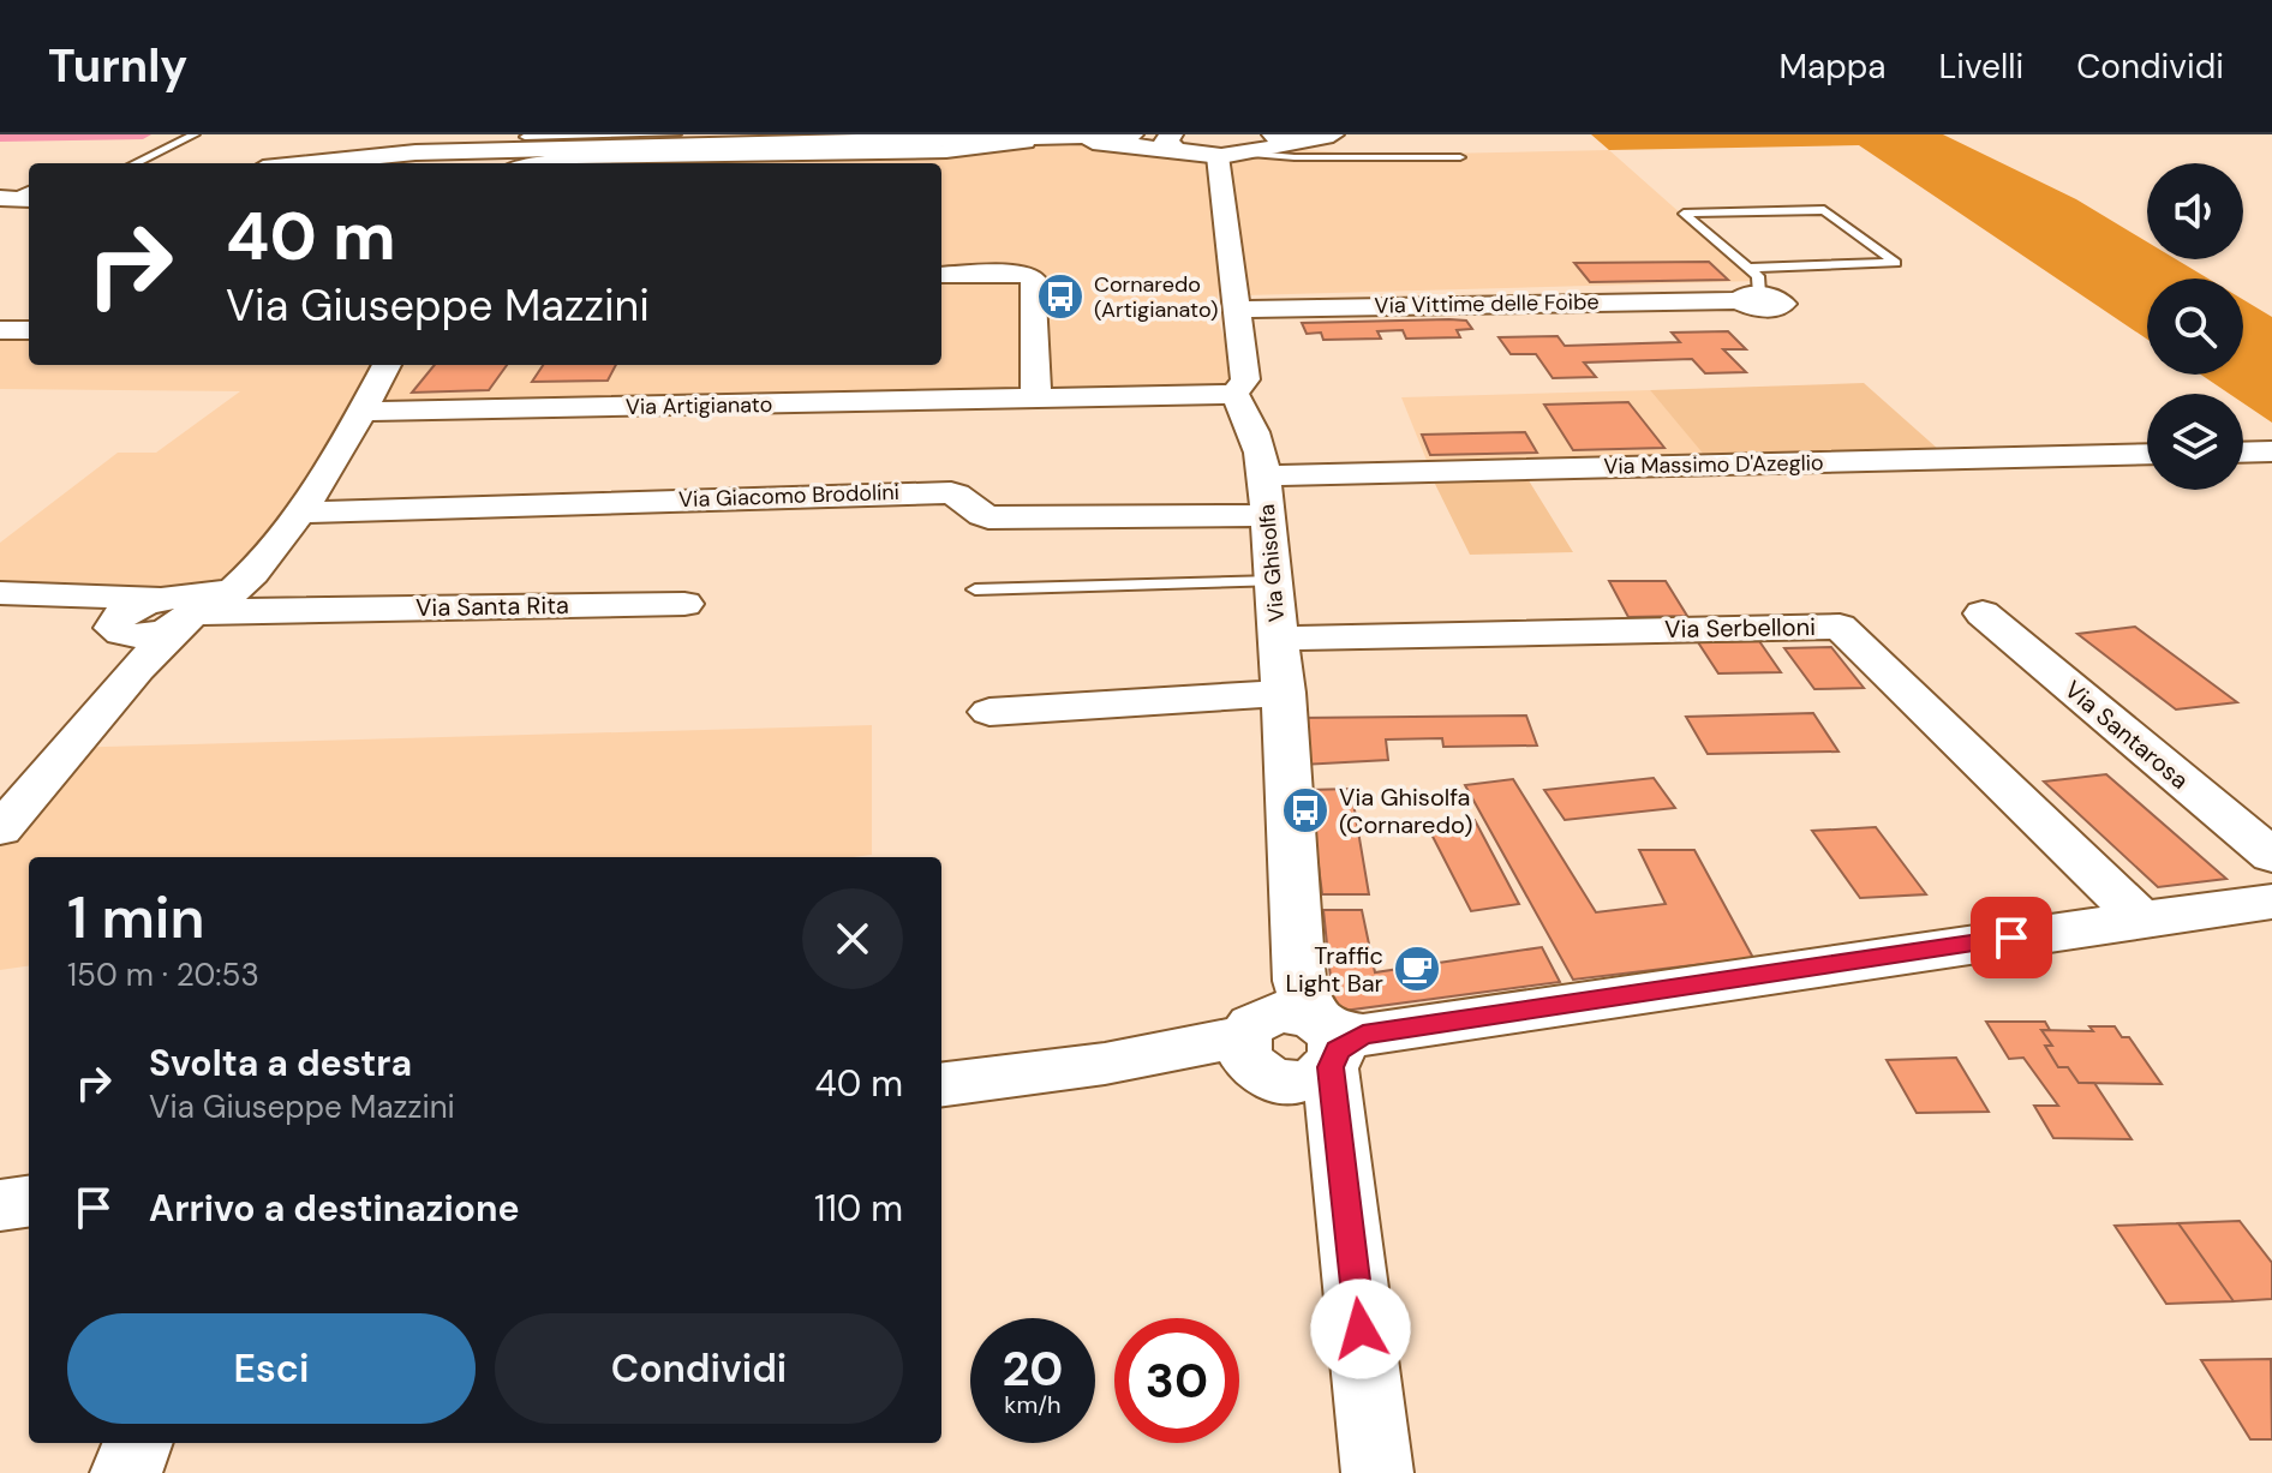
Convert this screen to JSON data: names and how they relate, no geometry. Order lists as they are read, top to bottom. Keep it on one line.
{"streets":{"street":["Via Vittime delle Foibe","Via Artigianato","Via Massimo D'Azeglio","Via Giacomo Brodolini","Via Ghisolfa","Via Santa Rita","Via Serbelloni","Via Santarosa"]},"crossings":[["Via Artigianato","Via Ghisolfa"],["Via Massimo D'Azeglio","Via Giacomo Brodolini"],["Via Massimo D'Azeglio","Via Ghisolfa"],["Via Giacomo Brodolini","Via Ghisolfa"],["Via Ghisolfa","Via Serbelloni"]],"places":{"bus stop":["Cornaredo (Artigianato)","Via Ghisolfa (Cornaredo)"],"cafe":["Traffic Light Bar"]},"page":{"header":"Turnly","nav":["Mappa","Livelli","Condividi"],"turn":["40 m","Via Giuseppe Mazzini"],"heading":["1 min","150 m · 20:53"],"list":[{"name":"Svolta a destra","note":"Via Giuseppe Mazzini","value":"40 m"},{"name":"Arrivo a destinazione","value":"110 m"}],"buttons":["Esci","Condividi"],"speed":"20 km/h","limit":"30"}}
